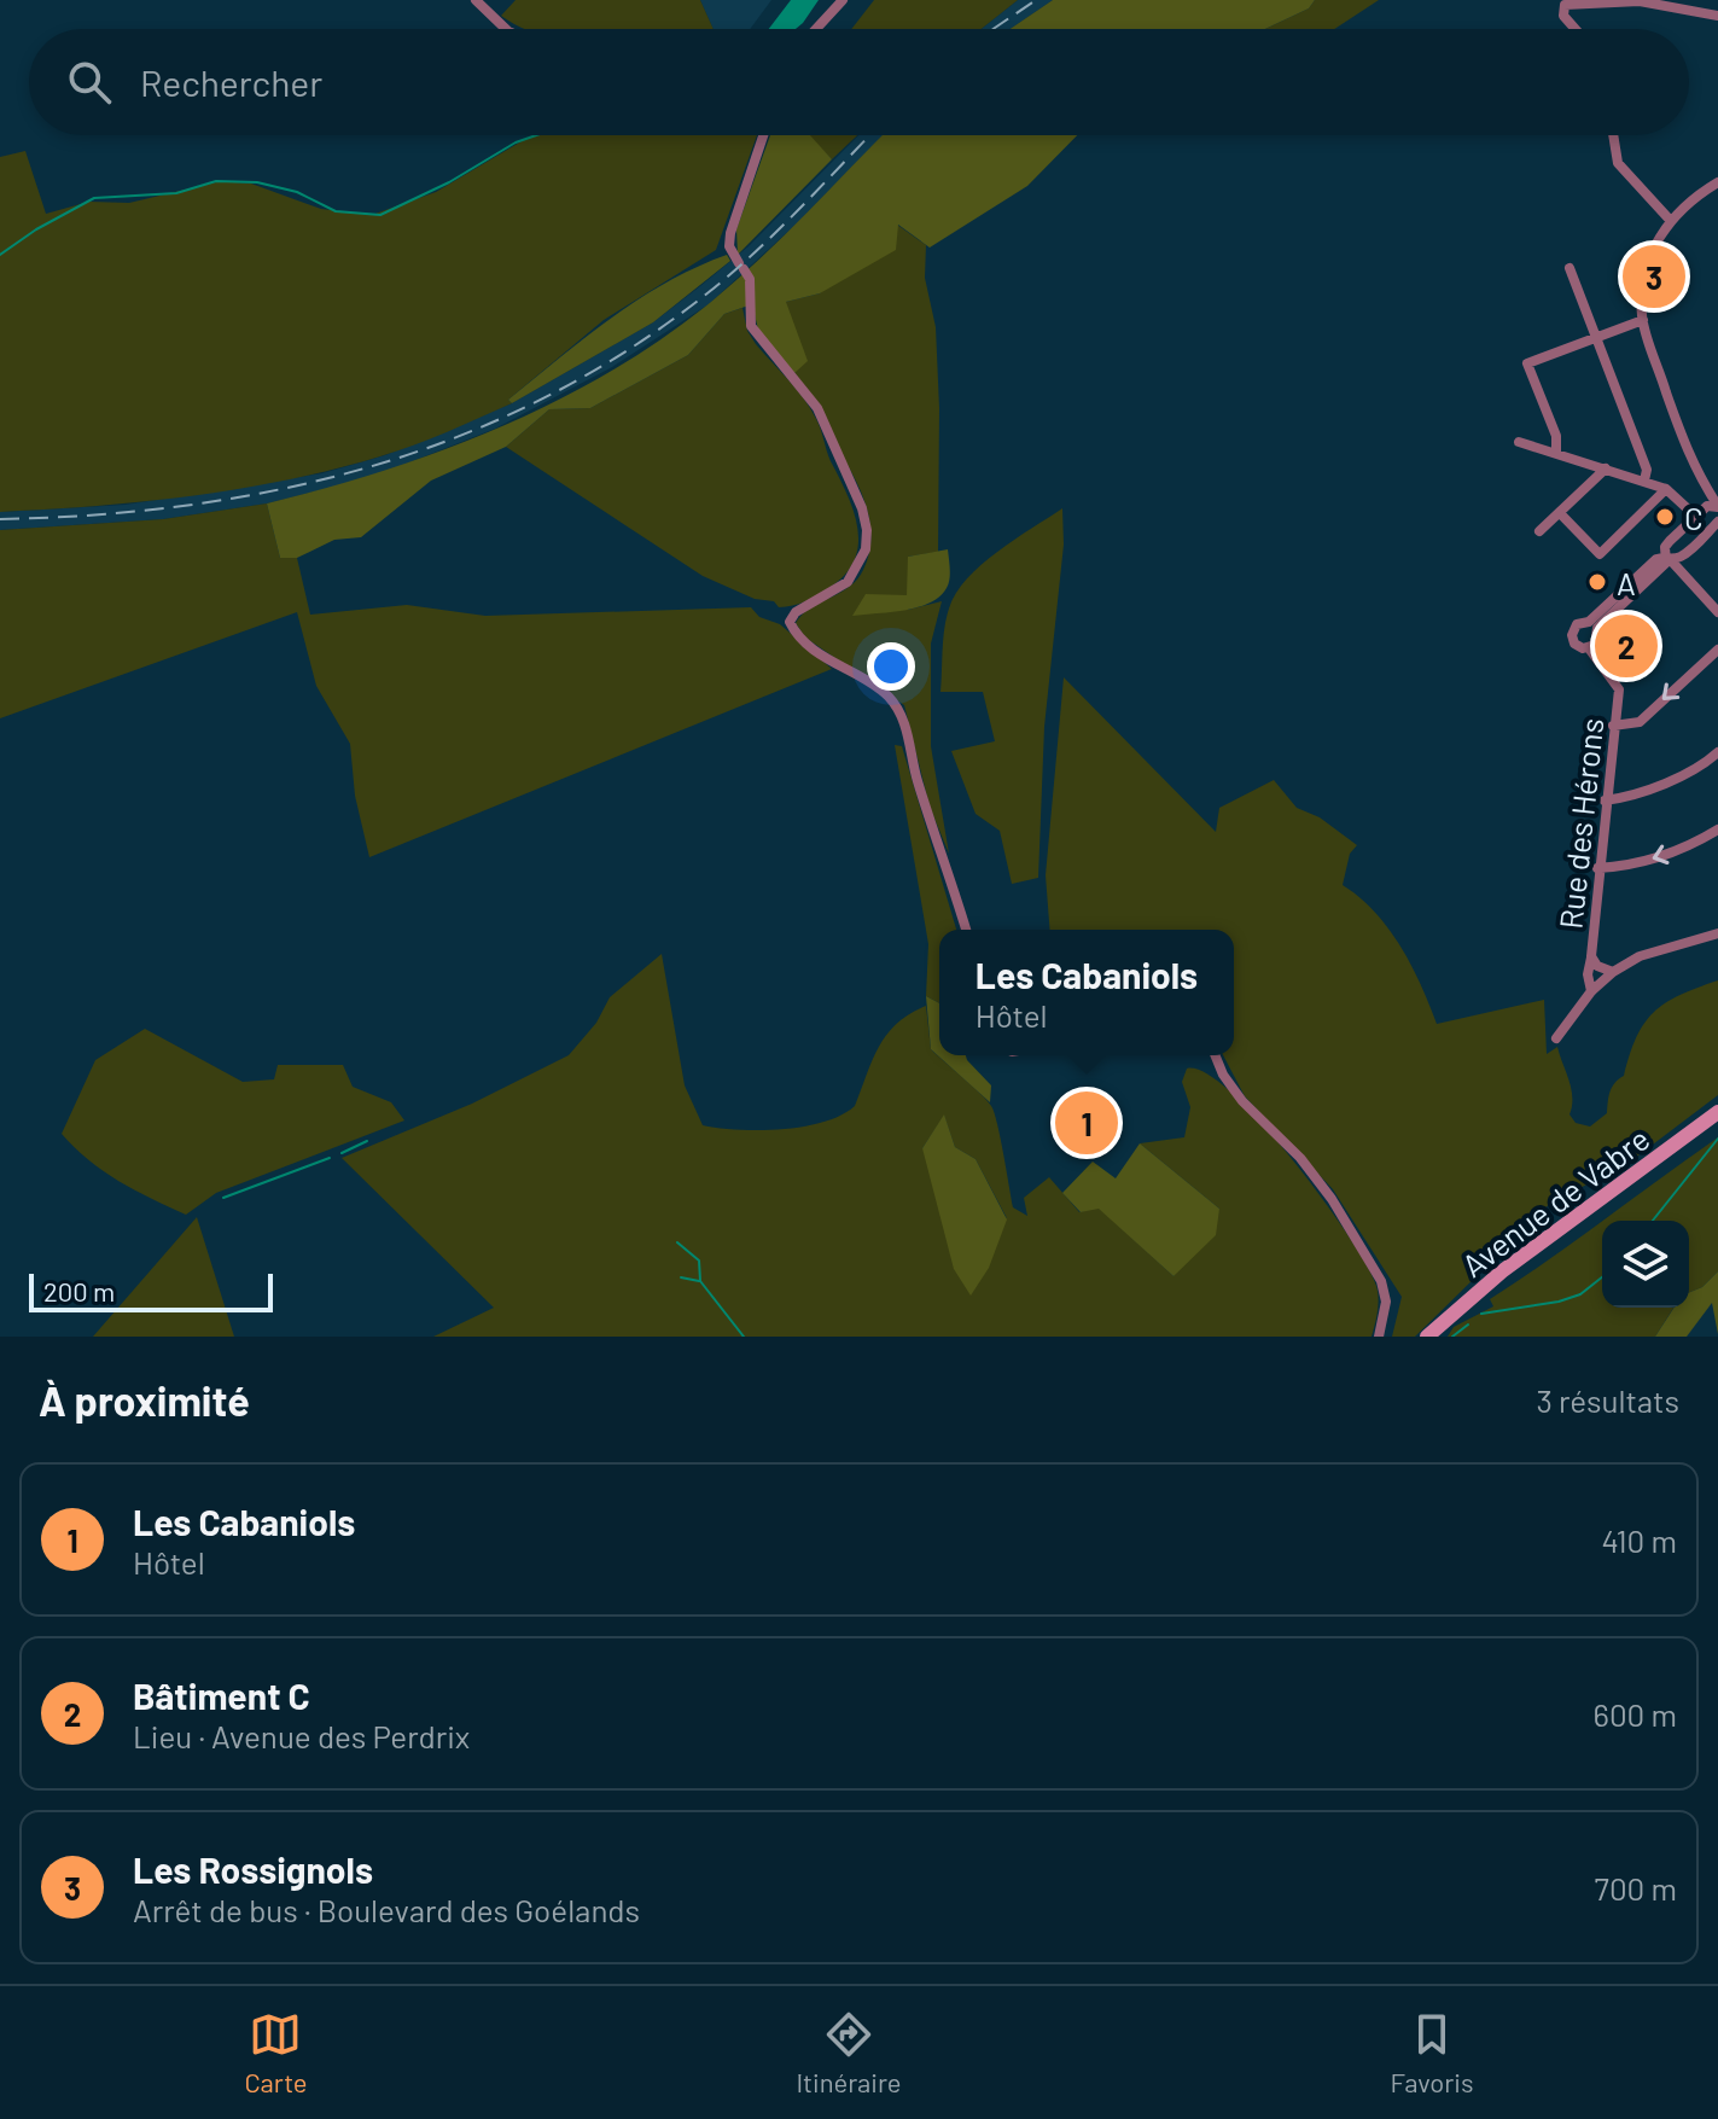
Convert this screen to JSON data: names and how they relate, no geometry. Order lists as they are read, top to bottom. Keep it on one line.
{"streets":{"main road":["Avenue de Vabre"],"street":["Rue des Hérons"]},"places":["C","A"],"scale_bar":"200 m","page":{"search":"Rechercher","pins":["3","2","1"],"popup":["Les Cabaniols","Hôtel"],"scale":"200 m","heading":["À proximité","3 résultats"],"list":[{"mark":"1","name":"Les Cabaniols","note":"Hôtel","value":"410 m"},{"mark":"2","name":"Bâtiment C","note":"Lieu · Avenue des Perdrix","value":"600 m"},{"mark":"3","name":"Les Rossignols","note":"Arrêt de bus · Boulevard des Goélands","value":"700 m"}],"nav":["Carte","Itinéraire","Favoris"]}}
